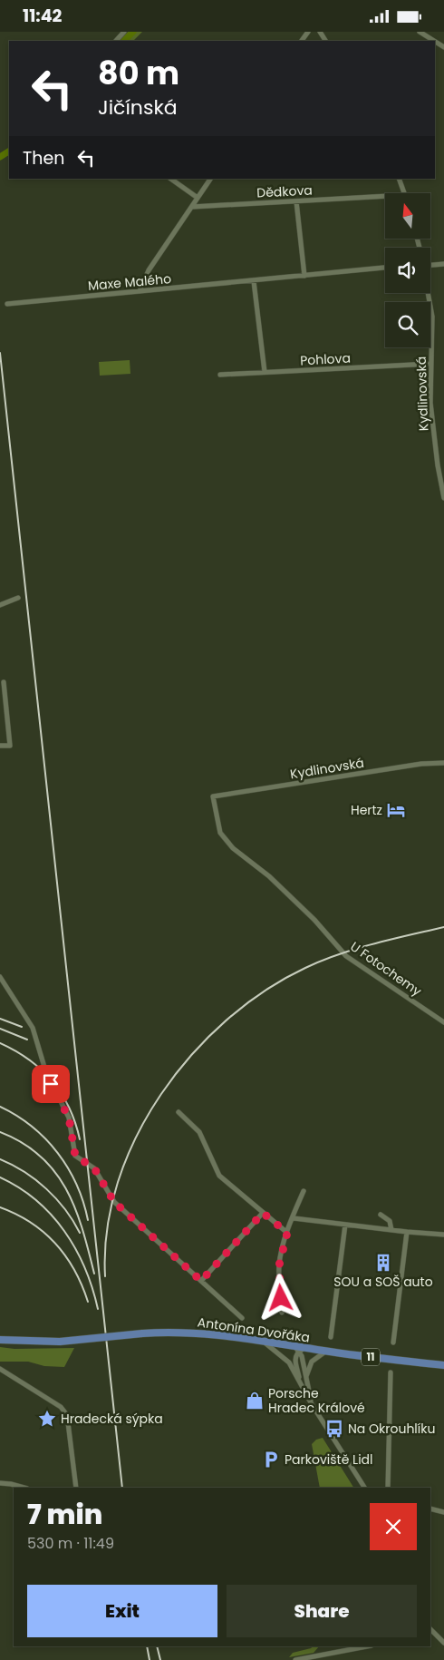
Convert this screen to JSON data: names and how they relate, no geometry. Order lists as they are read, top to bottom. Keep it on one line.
{"streets":{"main road":["Antonína Dvořáka","11"],"street":["Dědkova","Maxe Malého","Pohlova","Kydlinovská","U Fotochemy"]},"crossings":[["Pohlova","Kydlinovská"],["Kydlinovská","U Fotochemy"]],"places":{"hotel":["Hertz"],"building":["SOU a SOŠ auto"],"shop":["Porsche Hradec Králové"],"place":["Hradecká sýpka"],"bus stop":["Na Okrouhlíku"],"parking":["Parkoviště Lidl"]},"north":"top","page":{"status":"11:42","turn":["80 m","Jičínská"],"then":"Then","heading":["7 min","530 m · 11:49"],"buttons":["Exit","Share"]}}
